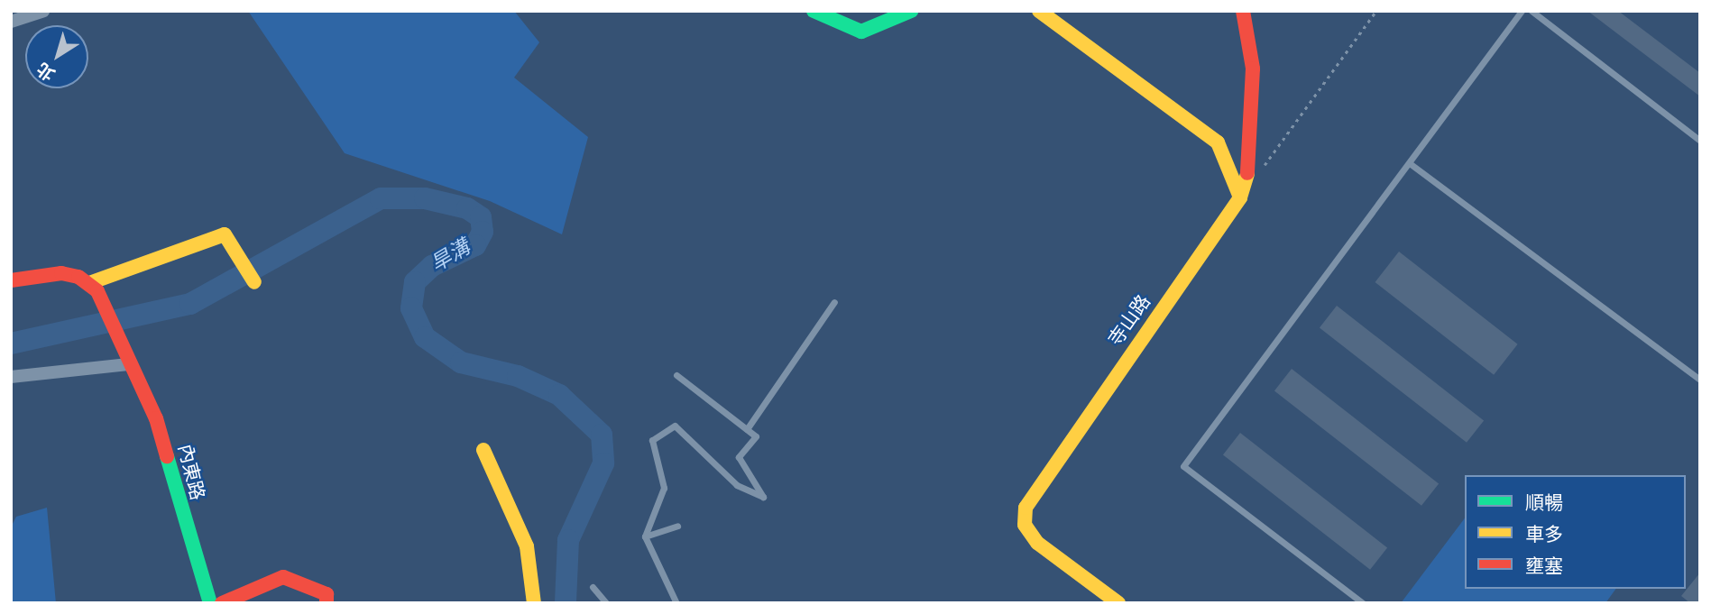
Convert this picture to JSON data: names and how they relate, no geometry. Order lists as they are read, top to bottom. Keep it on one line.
{"streets":{"street":["寺山路","內東路"]},"water":["旱溝"],"legend":["順暢","車多","壅塞"],"north":"bottom left"}
